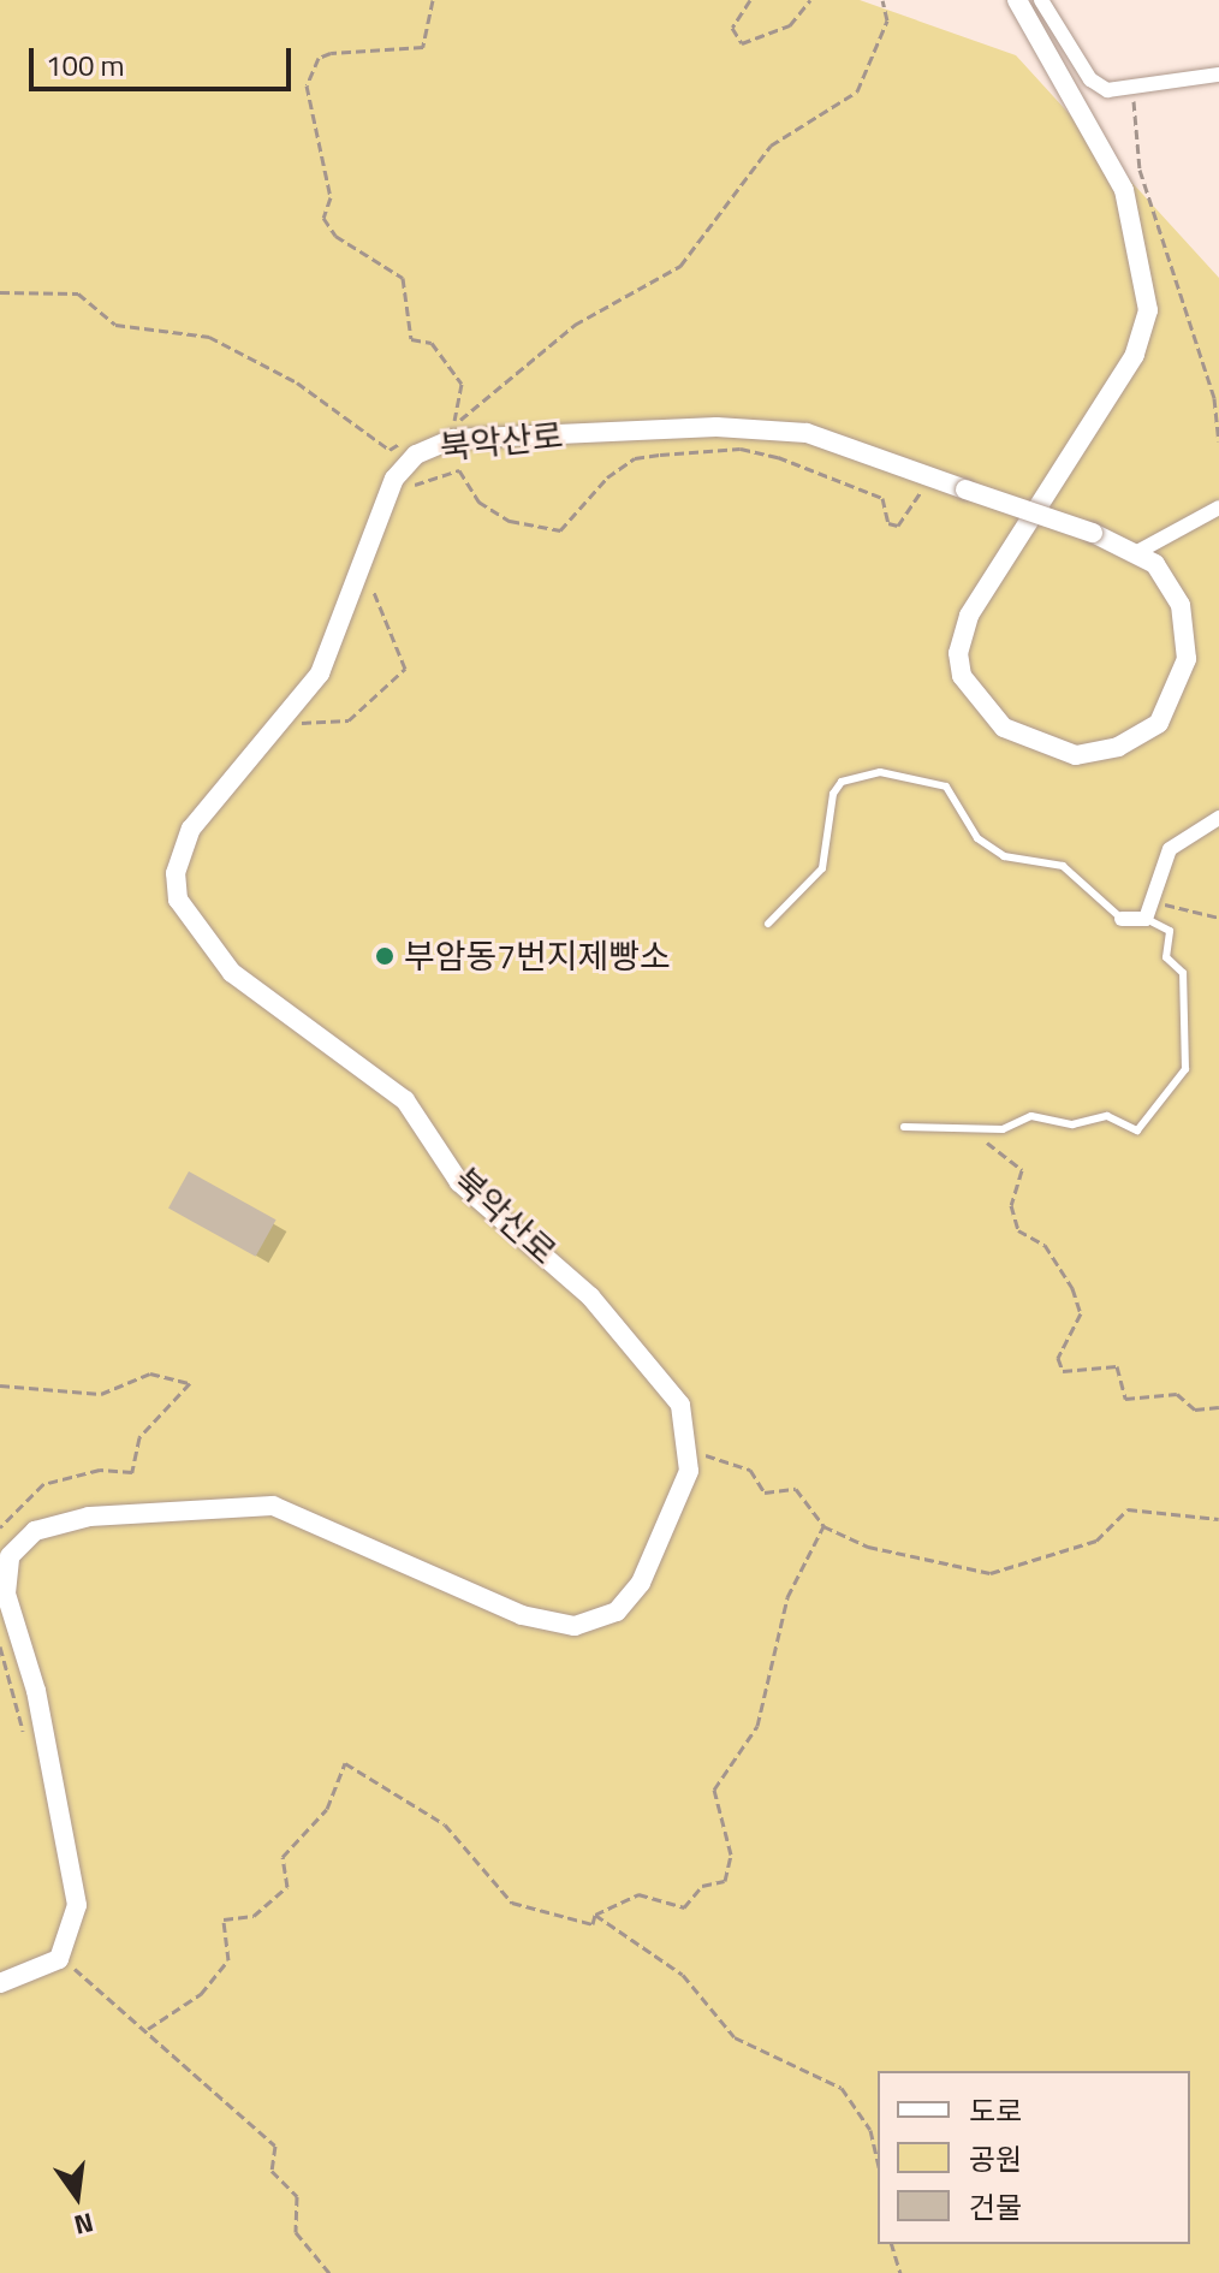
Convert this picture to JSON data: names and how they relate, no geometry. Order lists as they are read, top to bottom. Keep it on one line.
{"streets":{"street":["북악산로"]},"places":["부암동7번지제빵소"],"legend":["도로","공원","건물"],"scale_bar":"100 m","north":"bottom"}
